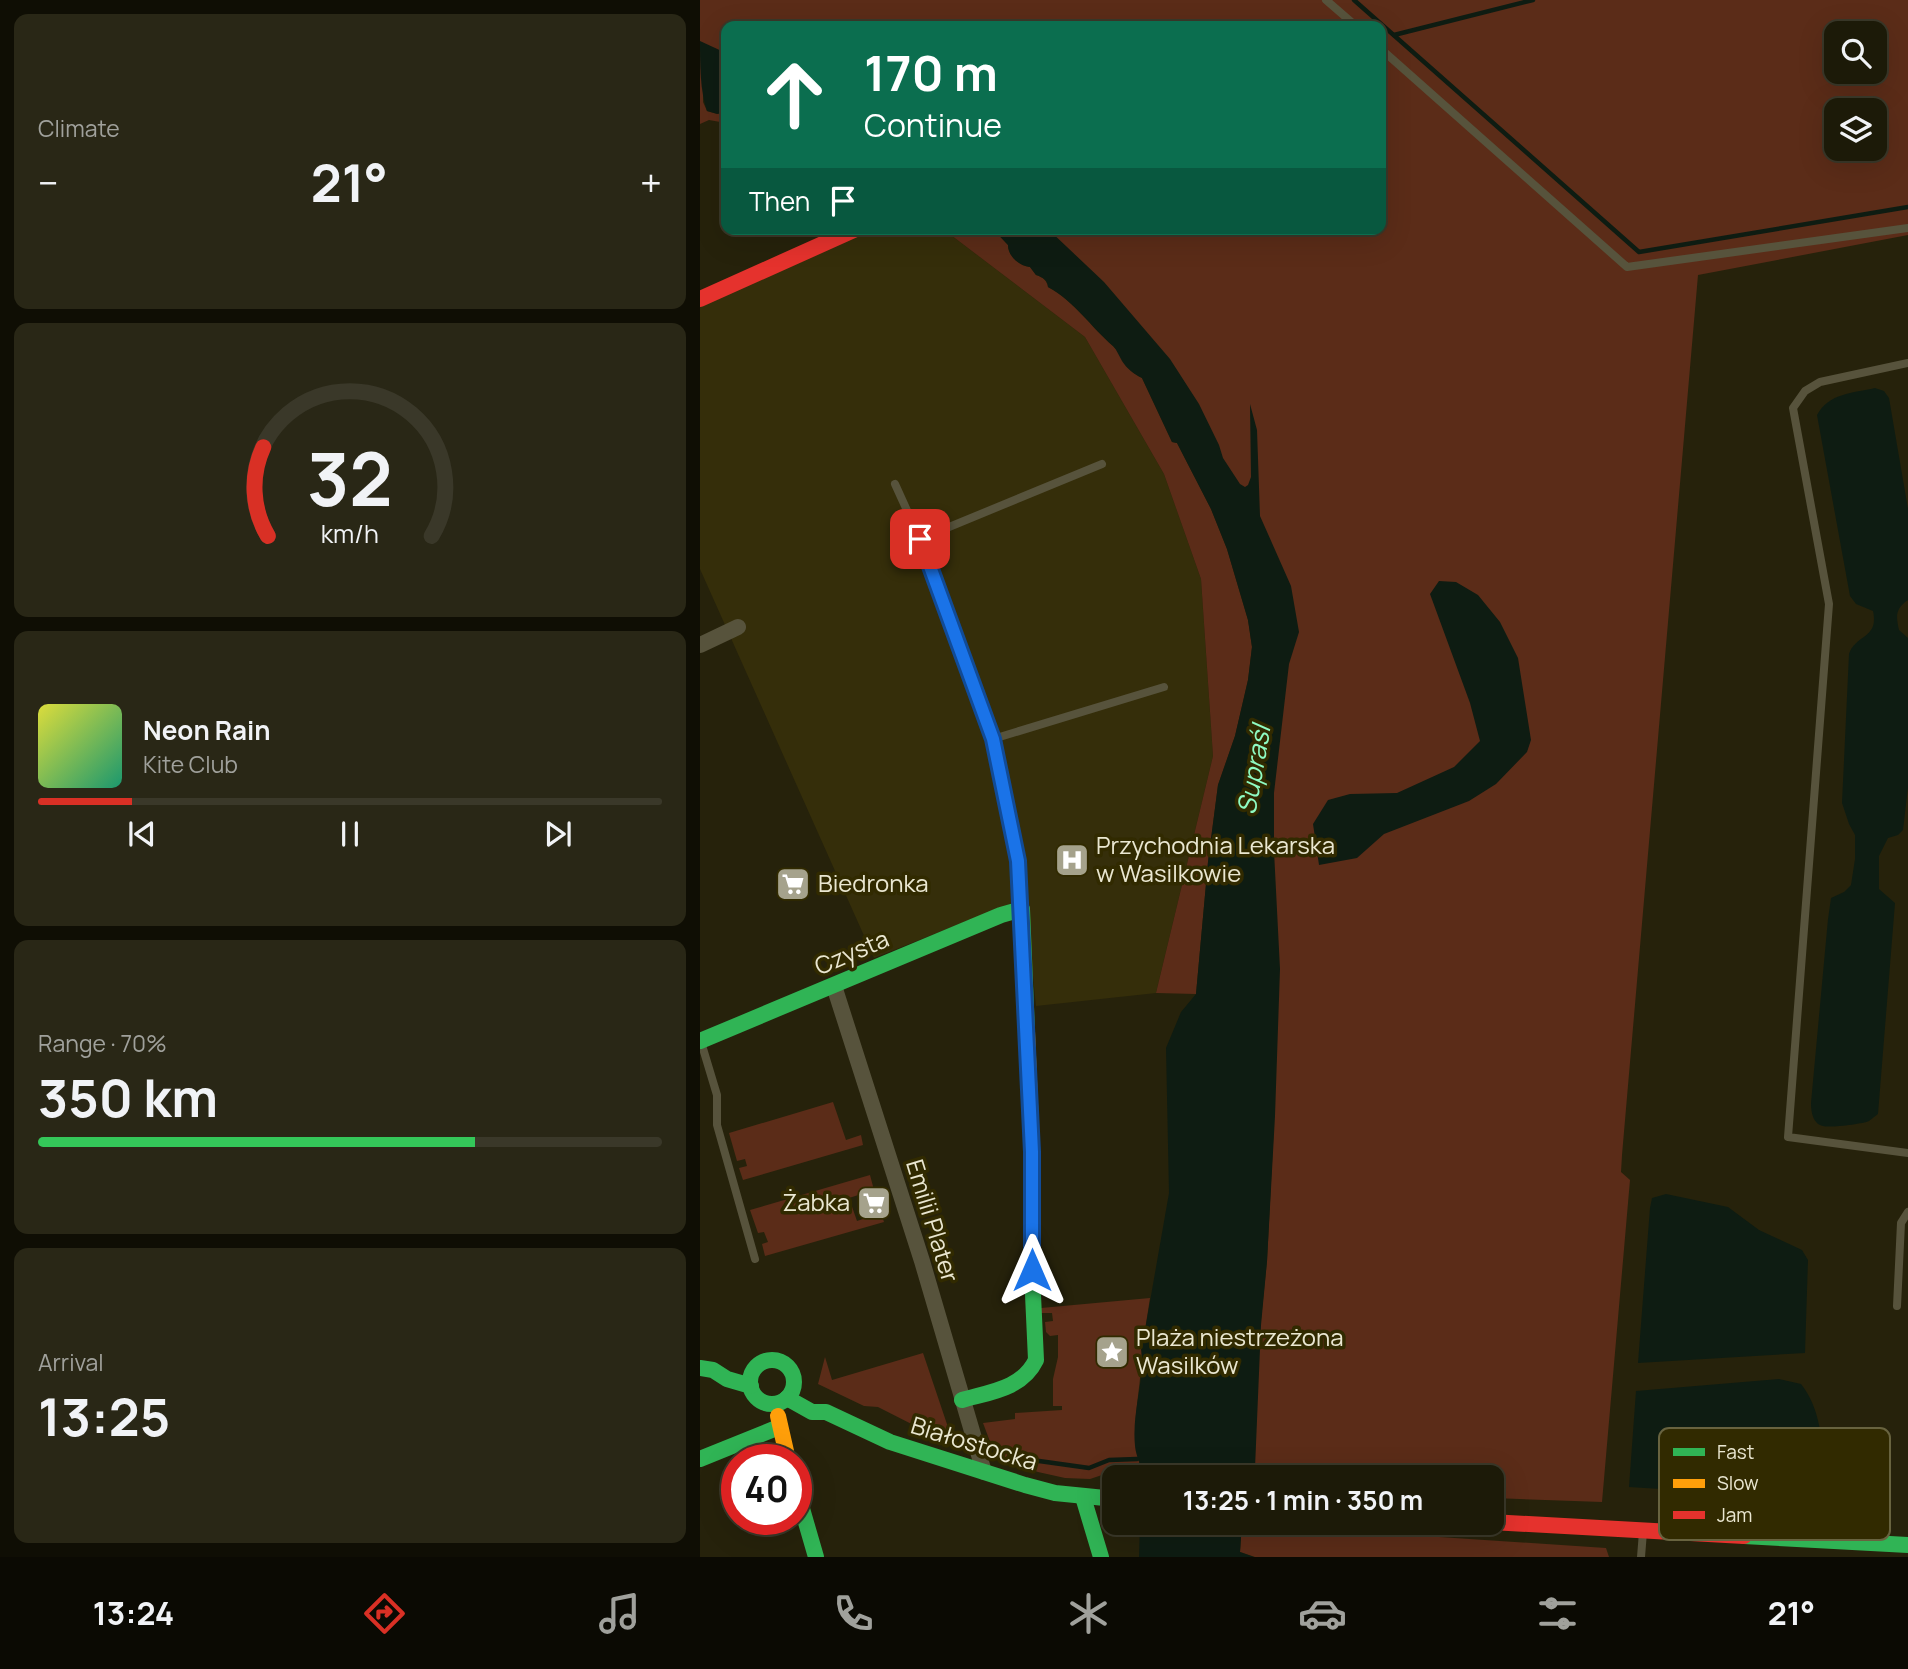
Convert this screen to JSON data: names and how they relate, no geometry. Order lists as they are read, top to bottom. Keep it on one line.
{"streets":{"street":["Czysta","Emilii Plater","Białostocka"]},"crossings":[["Czysta","Emilii Plater"],["Emilii Plater","Białostocka"]],"water":["Supraśl"],"places":{"hospital":["Przychodnia Lekarska w Wasilkowie"],"supermarket":["Biedronka","Żabka"],"place":["Plaża niestrzeżona Wasilków"]},"legend":["Fast","Slow","Jam"],"page":{"tile":["Climate",["Range · 70%","350 km"],["Arrival","13:25"]],"turn":["170 m","Continue"],"heat":["−","21°","+"],"then":"Then","song":["Neon Rain","Kite Club"],"limit":"40","trip":"13:25 · 1 min · 350 m","tabs":["13:24","21°"],"gauge":["32","km/h"]}}
